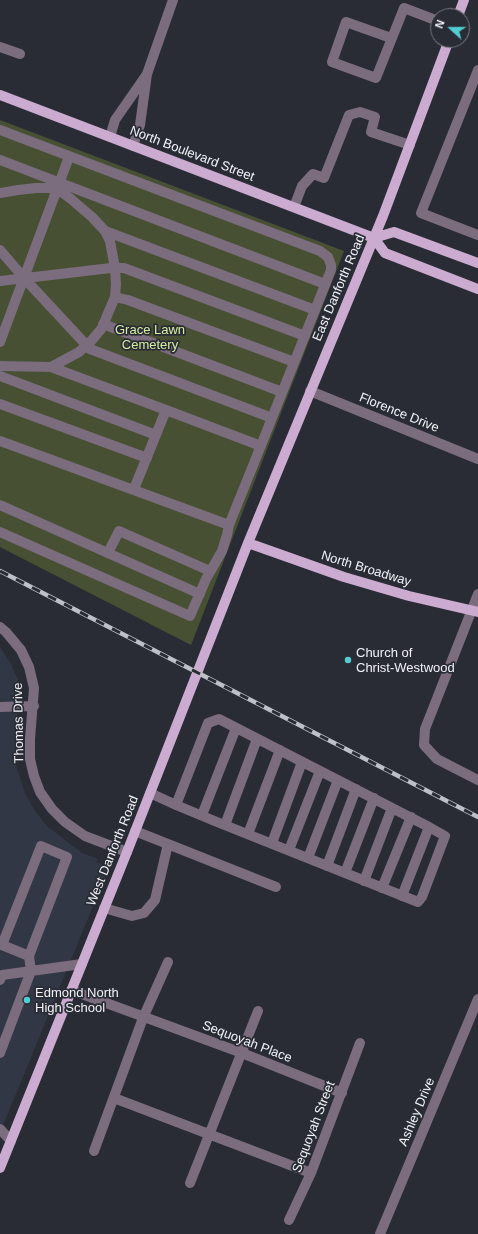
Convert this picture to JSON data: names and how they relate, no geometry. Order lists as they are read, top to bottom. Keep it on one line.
{"streets":{"main road":["North Boulevard Street","East Danforth Road","North Broadway","West Danforth Road"],"street":["Florence Drive","Thomas Drive","Sequoyah Place","Ashley Drive","Sequoyah Street"]},"crossings":[["North Boulevard Street","East Danforth Road"],["East Danforth Road","Florence Drive"],["East Danforth Road","North Broadway"],["East Danforth Road","West Danforth Road"],["North Broadway","West Danforth Road"],["Thomas Drive","West Danforth Road"],["West Danforth Road","Sequoyah Place"],["Sequoyah Place","Sequoyah Street"]],"parks":["Grace Lawn Cemetery"],"places":["Church of Christ-Westwood","Edmond North High School"],"north":"left"}
